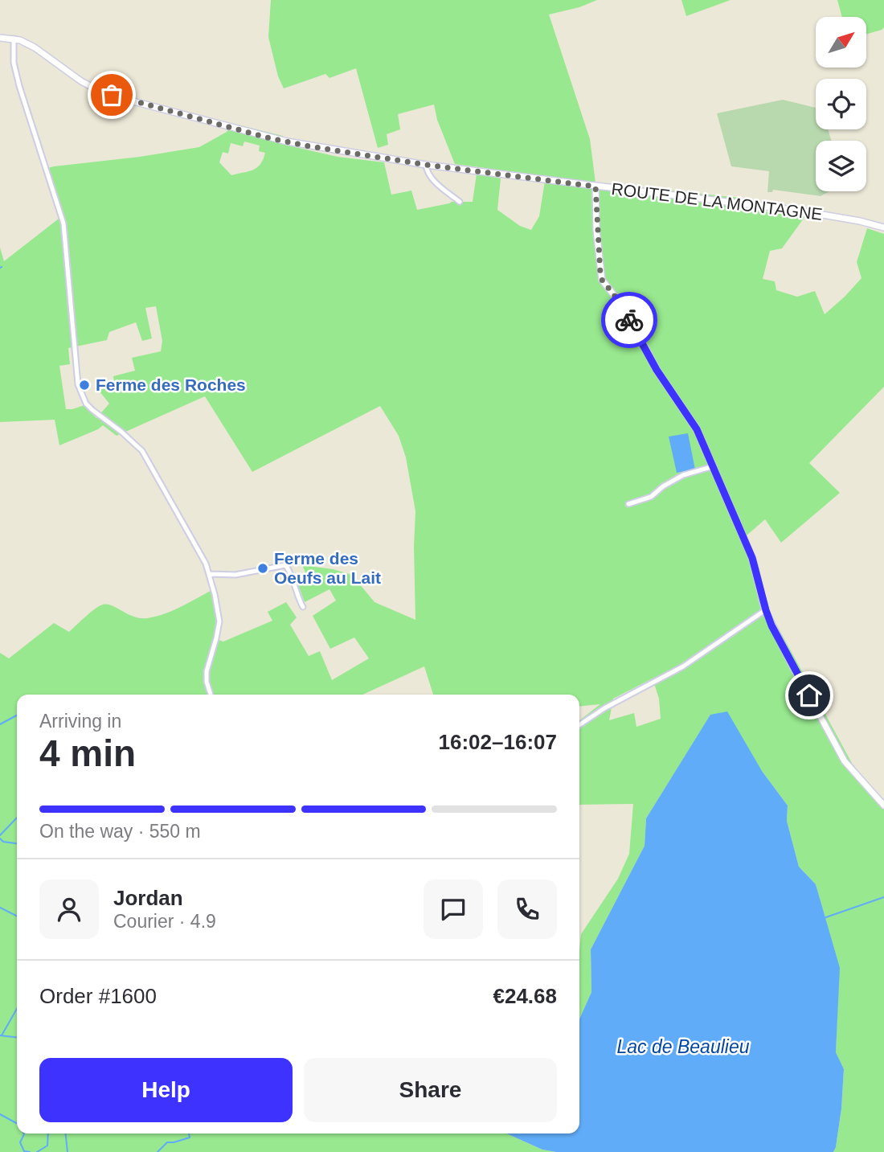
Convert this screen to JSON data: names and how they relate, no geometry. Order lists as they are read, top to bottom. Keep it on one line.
{"streets":{"street":["ROUTE DE LA MONTAGNE"]},"water":["Lac de Beaulieu"],"places":["Ferme des Roches","Ferme des Oeufs au Lait"],"north":"top right","page":{"heading":["4 min","Arriving in","16:02–16:07"],"panel":["Jordan","Courier · 4.9","Order #1600","€24.68"],"bar":"On the way · 550 m","buttons":["Help","Share"]}}
